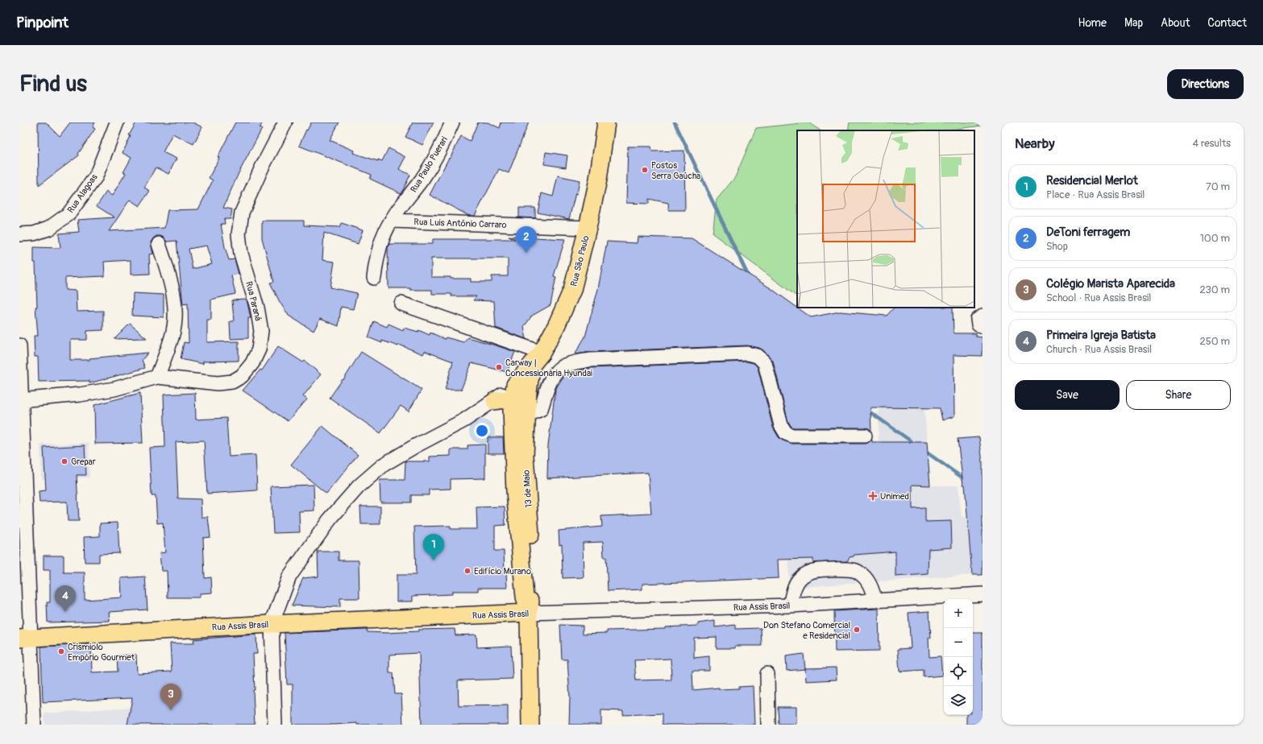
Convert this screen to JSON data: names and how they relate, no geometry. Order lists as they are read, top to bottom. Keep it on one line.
{"streets":{"main road":["Rua São Paulo","13 de Maio","Rua Assis Brasil"],"street":["Rua Paulo Puerari","Rua Alagoas","Rua Luis Antônio Carraro","Rua Paraná"]},"crossings":[["Rua Paulo Puerari","Rua Luis Antônio Carraro"],["Rua Luis Antônio Carraro","Rua São Paulo"],["Rua São Paulo","13 de Maio"],["13 de Maio","Rua Assis Brasil"]],"places":{"other":["Postos Serra Gaúcha","Carway | Concessionária Hyundai","Grepar","Edifício Murano","Don Stefano Comercial e Residencial","Crismiolo Empório Gourmet"],"health":["Unimed"]},"page":{"header":"Pinpoint","nav":["Home","Map","About","Contact"],"buttons":["Directions",["Save","Share"]],"title":"Find us","heading":["Nearby","4 results"],"list":[{"mark":"1","name":"Residencial Merlot","note":"Place · Rua Assis Brasil","value":"70 m"},{"mark":"2","name":"DeToni ferragem","note":"Shop","value":"100 m"},{"mark":"3","name":"Colégio Marista Aparecida","note":"School · Rua Assis Brasil","value":"230 m"},{"mark":"4","name":"Primeira Igreja Batista","note":"Church · Rua Assis Brasil","value":"250 m"}],"pins":["2","1","4","3"],"map_buttons":["+","−"]}}
